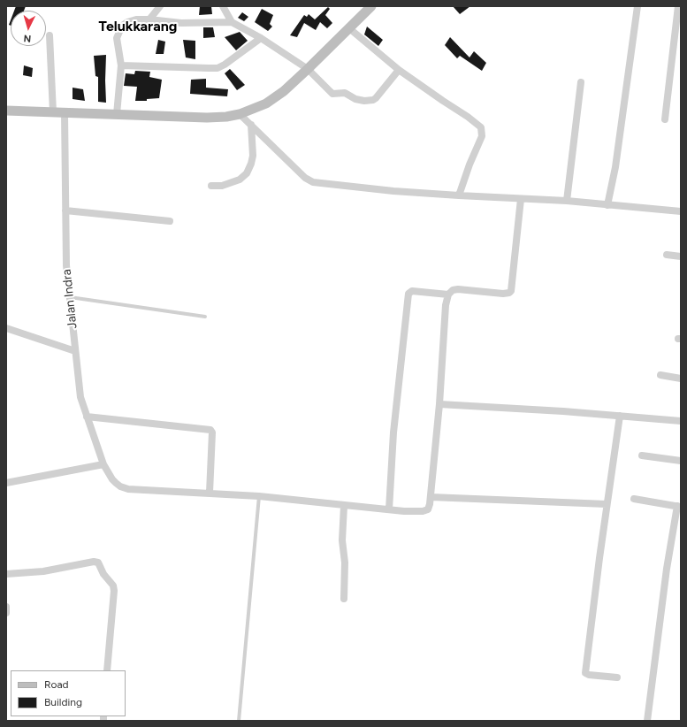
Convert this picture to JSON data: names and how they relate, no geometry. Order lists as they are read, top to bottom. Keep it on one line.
{"streets":{"street":["Jalan Indra"]},"districts":["Telukkarang"],"legend":["Road","Building"],"north":"bottom"}
